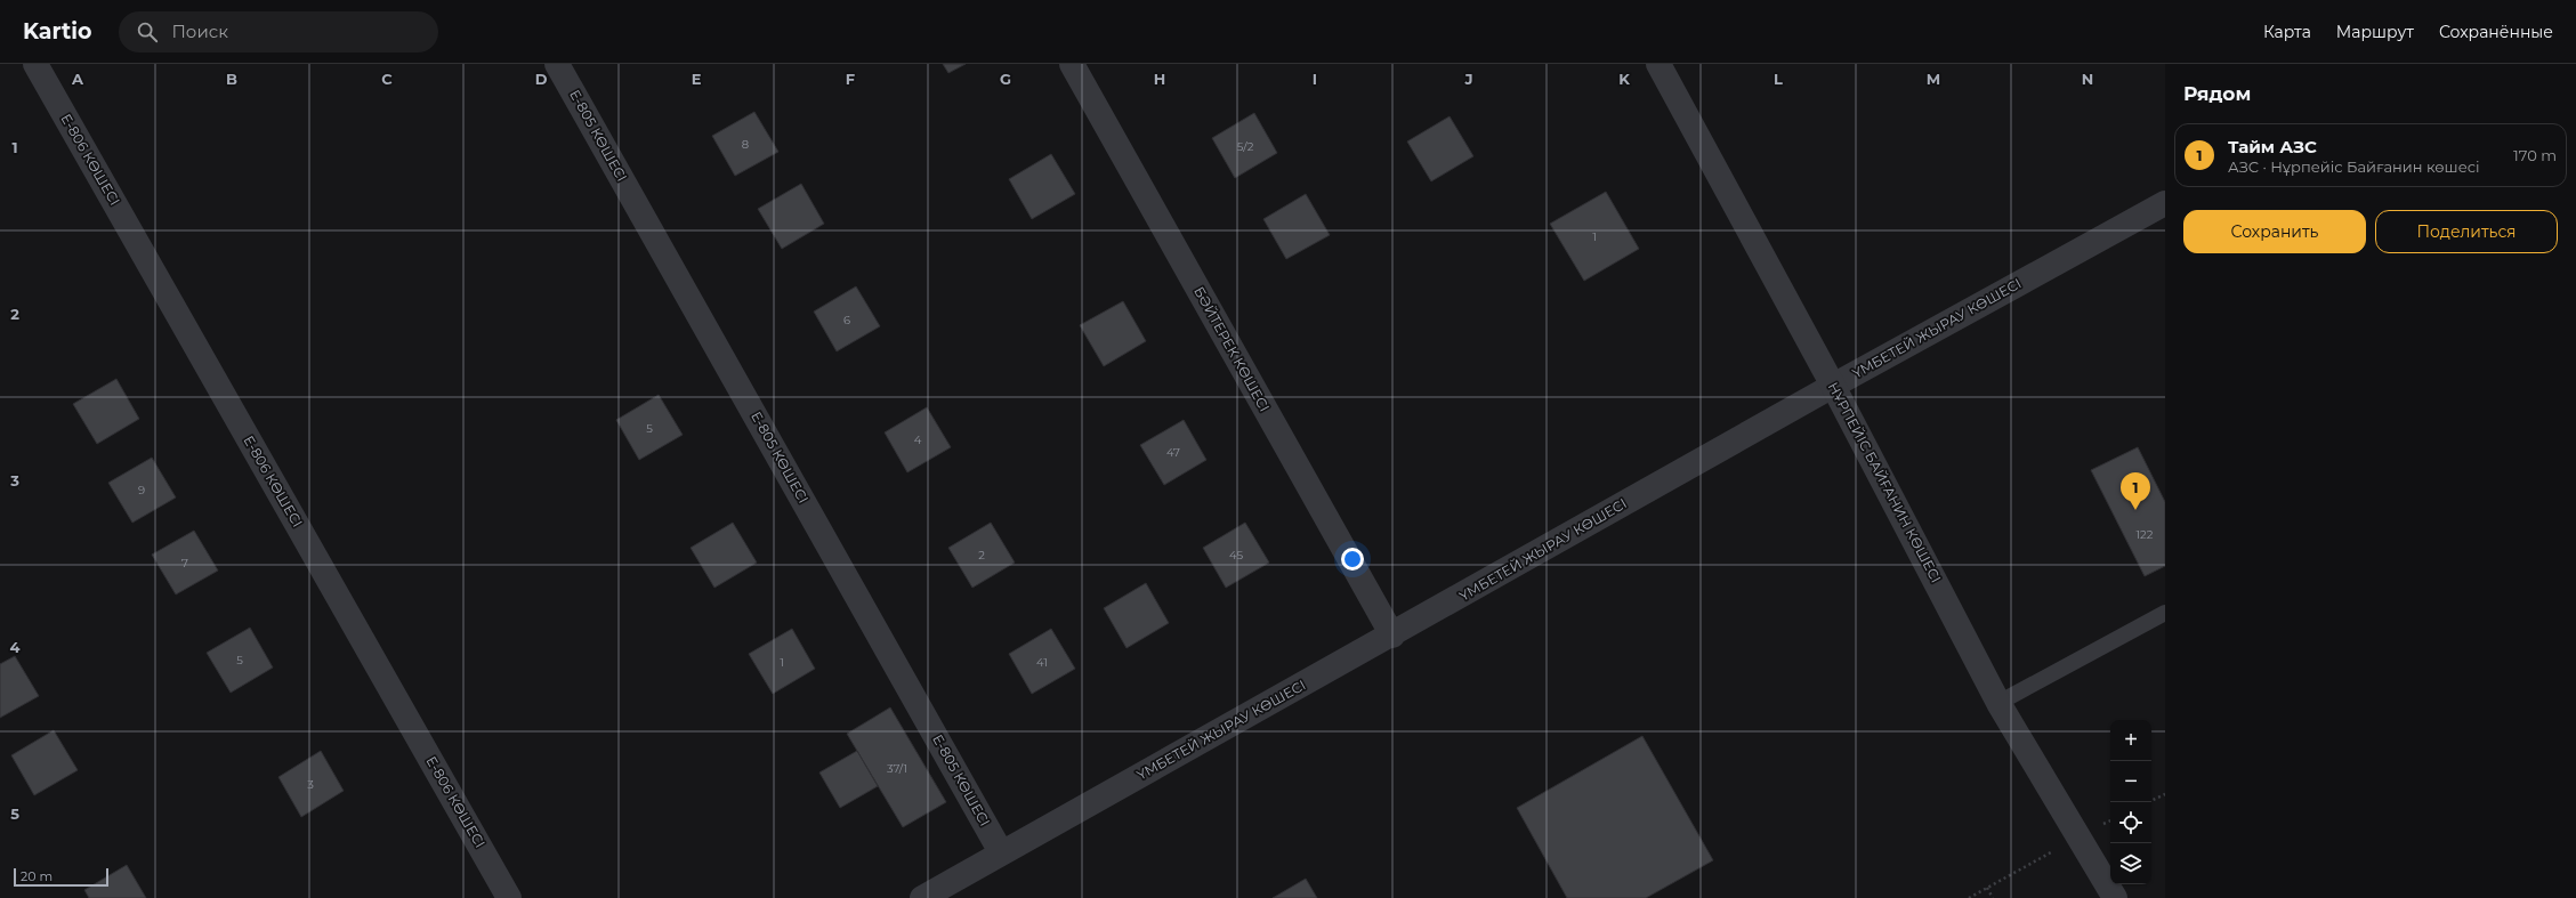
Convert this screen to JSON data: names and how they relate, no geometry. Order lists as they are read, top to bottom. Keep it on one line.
{"streets":{"street":["Е-805 КӨШЕСІ","Е-806 КӨШЕСІ","ҮМБЕТЕЙ ЖЫРАУ КӨШЕСІ","БӘЙТЕРЕК КӨШЕСІ","НҰРПЕЙІС БАЙҒАНИН КӨШЕСІ"]},"crossings":[["Е-805 КӨШЕСІ","ҮМБЕТЕЙ ЖЫРАУ КӨШЕСІ"],["ҮМБЕТЕЙ ЖЫРАУ КӨШЕСІ","БӘЙТЕРЕК КӨШЕСІ"],["ҮМБЕТЕЙ ЖЫРАУ КӨШЕСІ","НҰРПЕЙІС БАЙҒАНИН КӨШЕСІ"]],"house_numbers":["8","5/2","1","6","5","4","47","9","122","2","45","7","5","1","41","37/1","3"],"scale_bar":"20 m","page":{"header":"Kartio","search":"Поиск","nav":["Карта","Маршрут","Сохранённые"],"heading":"Рядом","list":[{"mark":"1","name":"Тайм АЗС","note":"АЗС · Нұрпейіс Байғанин көшесі","value":"170 m"}],"buttons":["Сохранить","Поделиться"],"pins":"1","map_buttons":["+","−"],"scale":"20 m"},"grid":{"columns":["A","B","C","D","E","F","G","H","I","J","K","L","M","N"],"rows":["1","2","3","4","5"]}}
